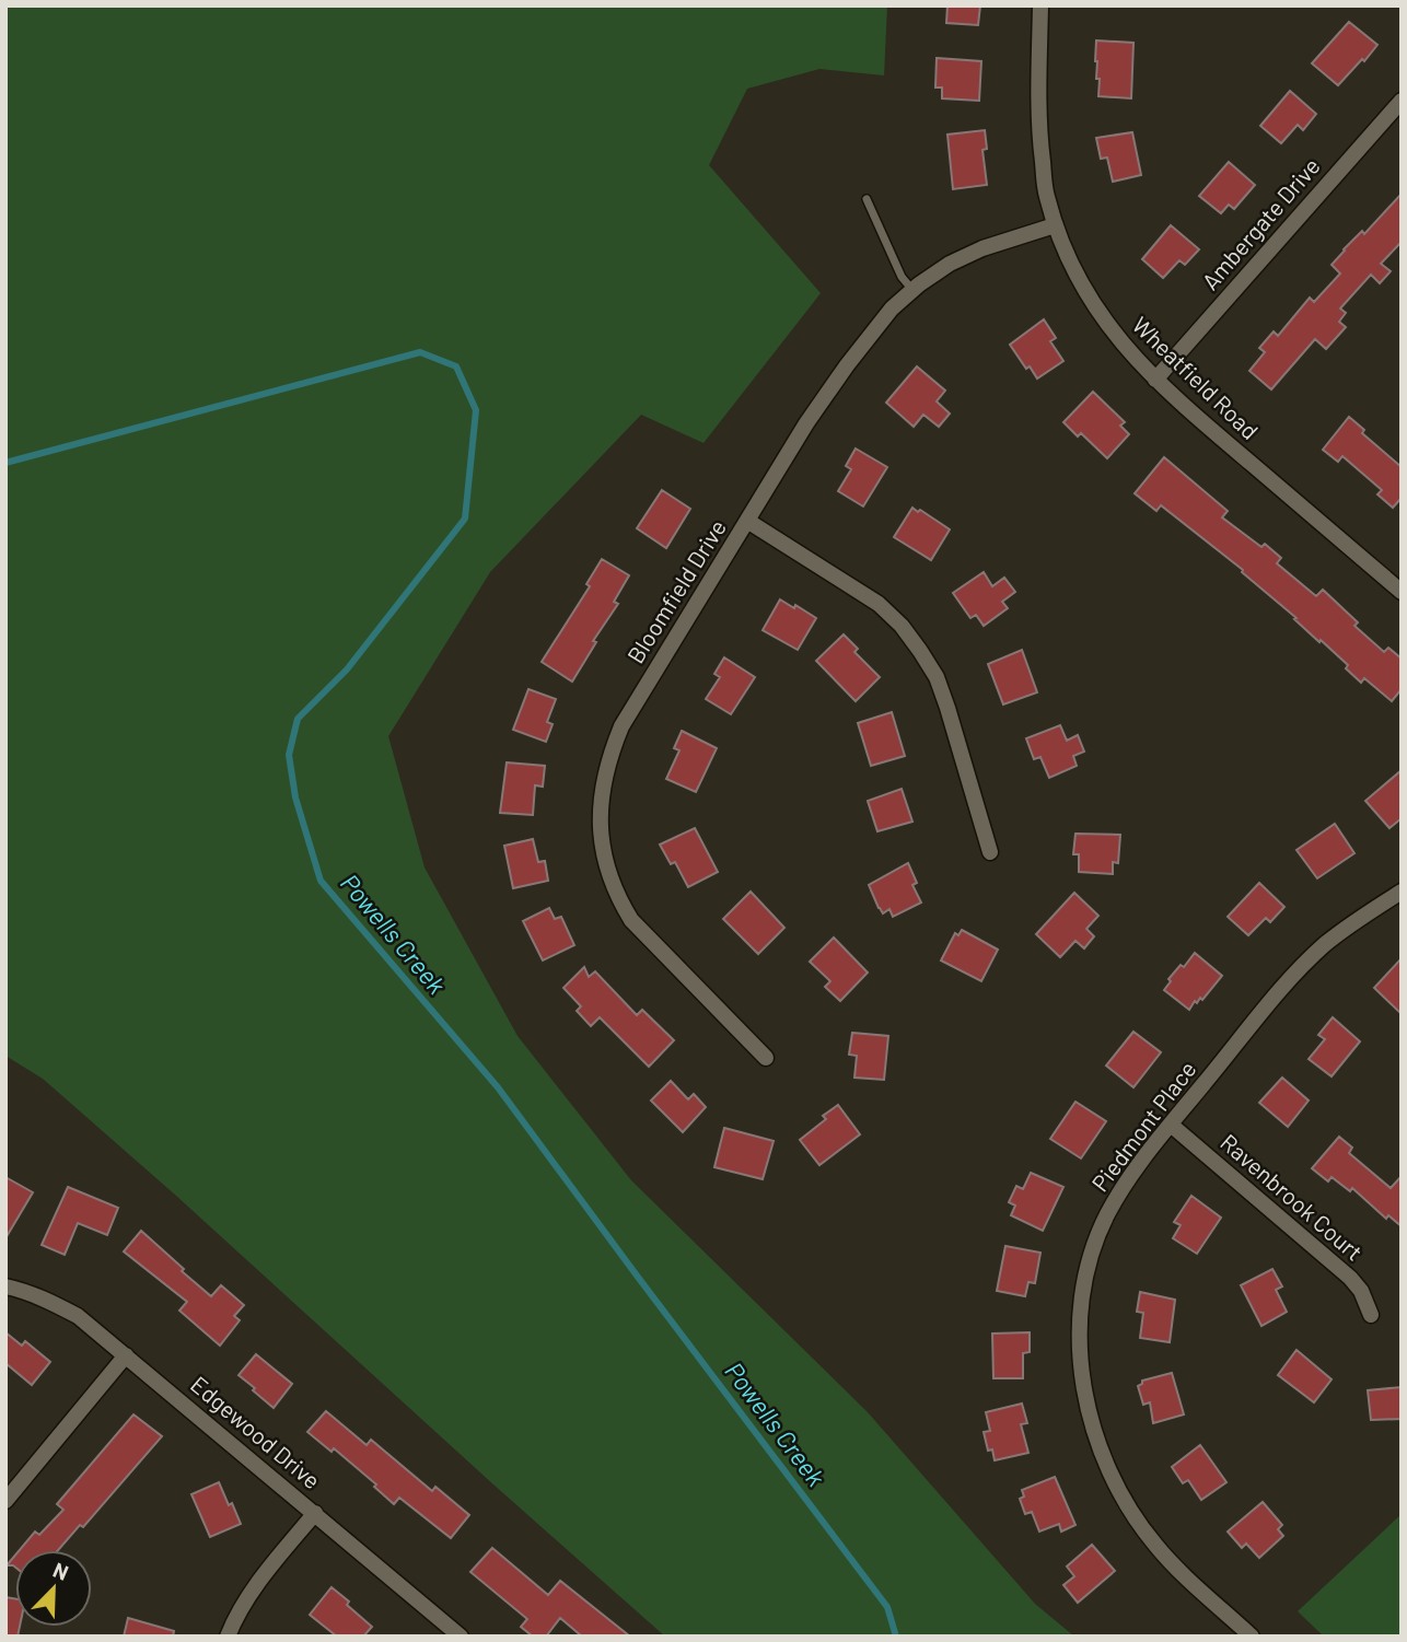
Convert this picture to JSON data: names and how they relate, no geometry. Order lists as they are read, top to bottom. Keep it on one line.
{"streets":{"street":["Ambergate Drive","Wheatfield Road","Bloomfield Drive","Piedmont Place","Ravenbrook Court","Edgewood Drive"]},"crossings":[["Ambergate Drive","Wheatfield Road"],["Wheatfield Road","Bloomfield Drive"],["Piedmont Place","Ravenbrook Court"]],"water":["Powells Creek"],"north":"top right"}
